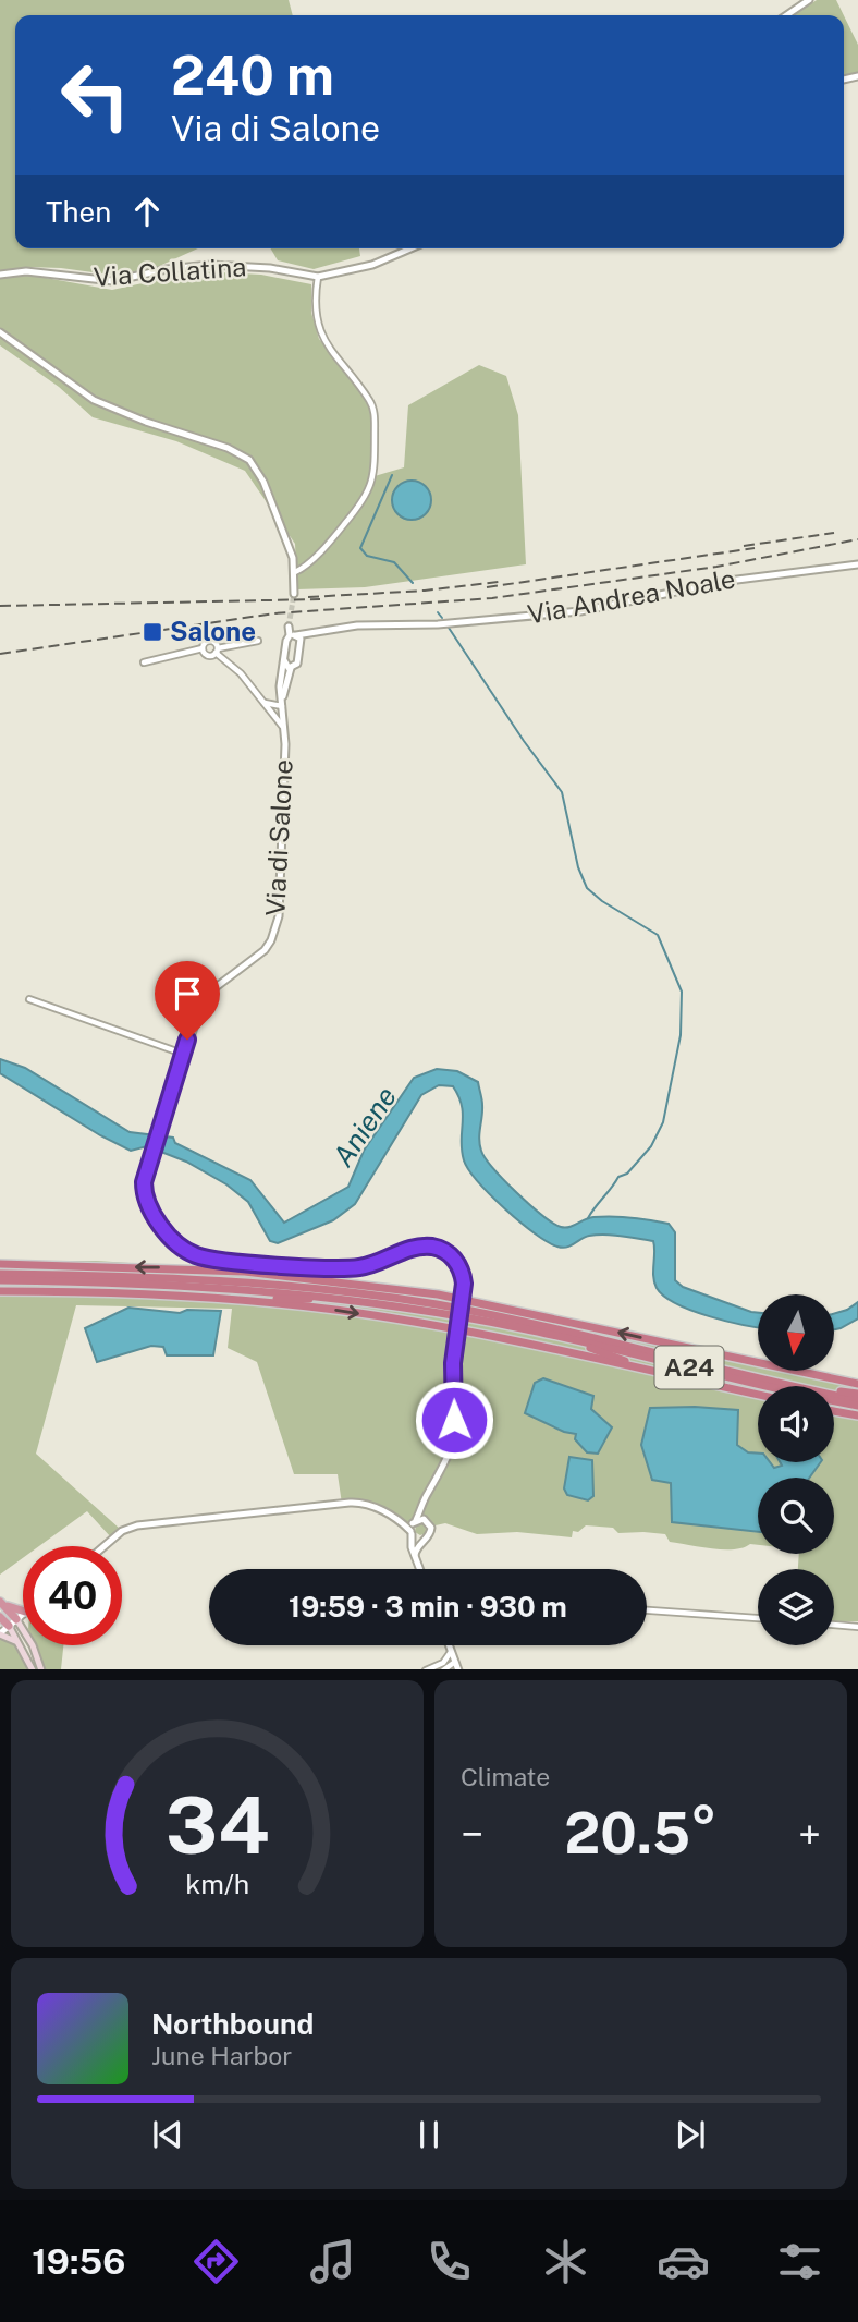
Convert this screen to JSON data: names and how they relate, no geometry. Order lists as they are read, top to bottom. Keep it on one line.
{"streets":{"highway":["A24"],"street":["Via Collatina","Via Andrea Noale","Via di Salone"]},"crossings":[["Via Andrea Noale","Via di Salone"]],"water":["Aniene"],"places":{"transit":["Salone"]},"north":"bottom","page":{"turn":["240 m","Via di Salone"],"then":"Then","limit":"40","trip":"19:59 · 3 min · 930 m","tile":"Climate","heat":["−","20.5°","+"],"song":["Northbound","June Harbor"],"tabs":"19:56","gauge":["34","km/h"]}}
